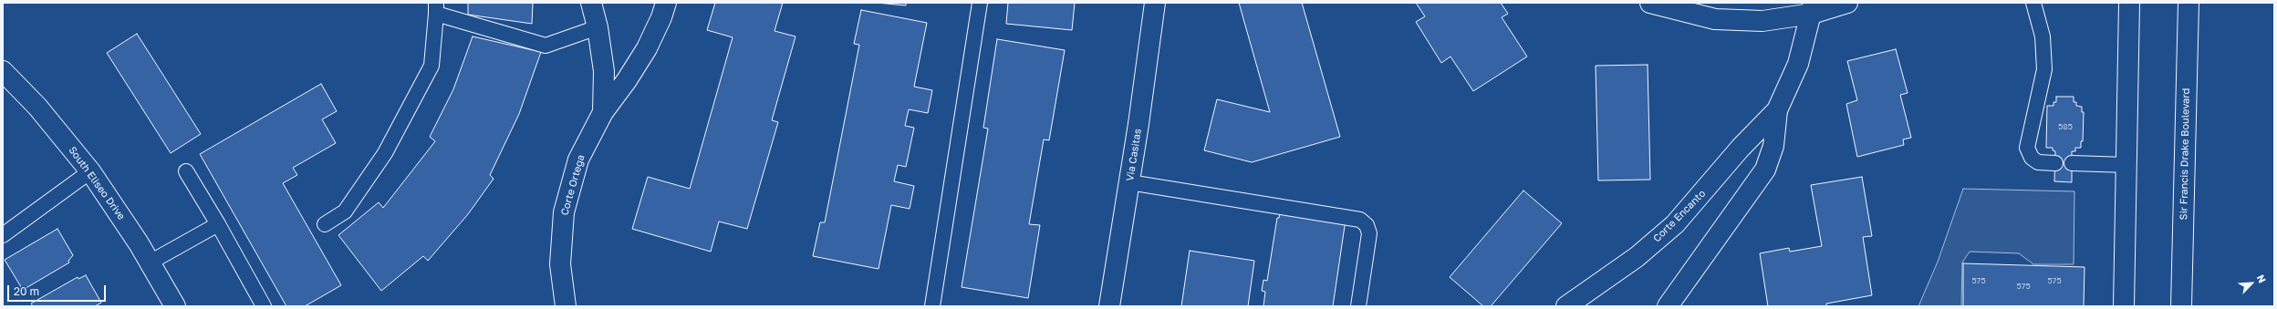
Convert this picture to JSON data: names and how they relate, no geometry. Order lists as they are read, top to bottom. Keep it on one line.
{"streets":{"street":["Sir Francis Drake Boulevard","Via Casitas","South Eliseo Drive","Corte Ortega","Corte Encanto"]},"house_numbers":["585","575","575","575"],"scale_bar":"20 m","north":"top right"}
